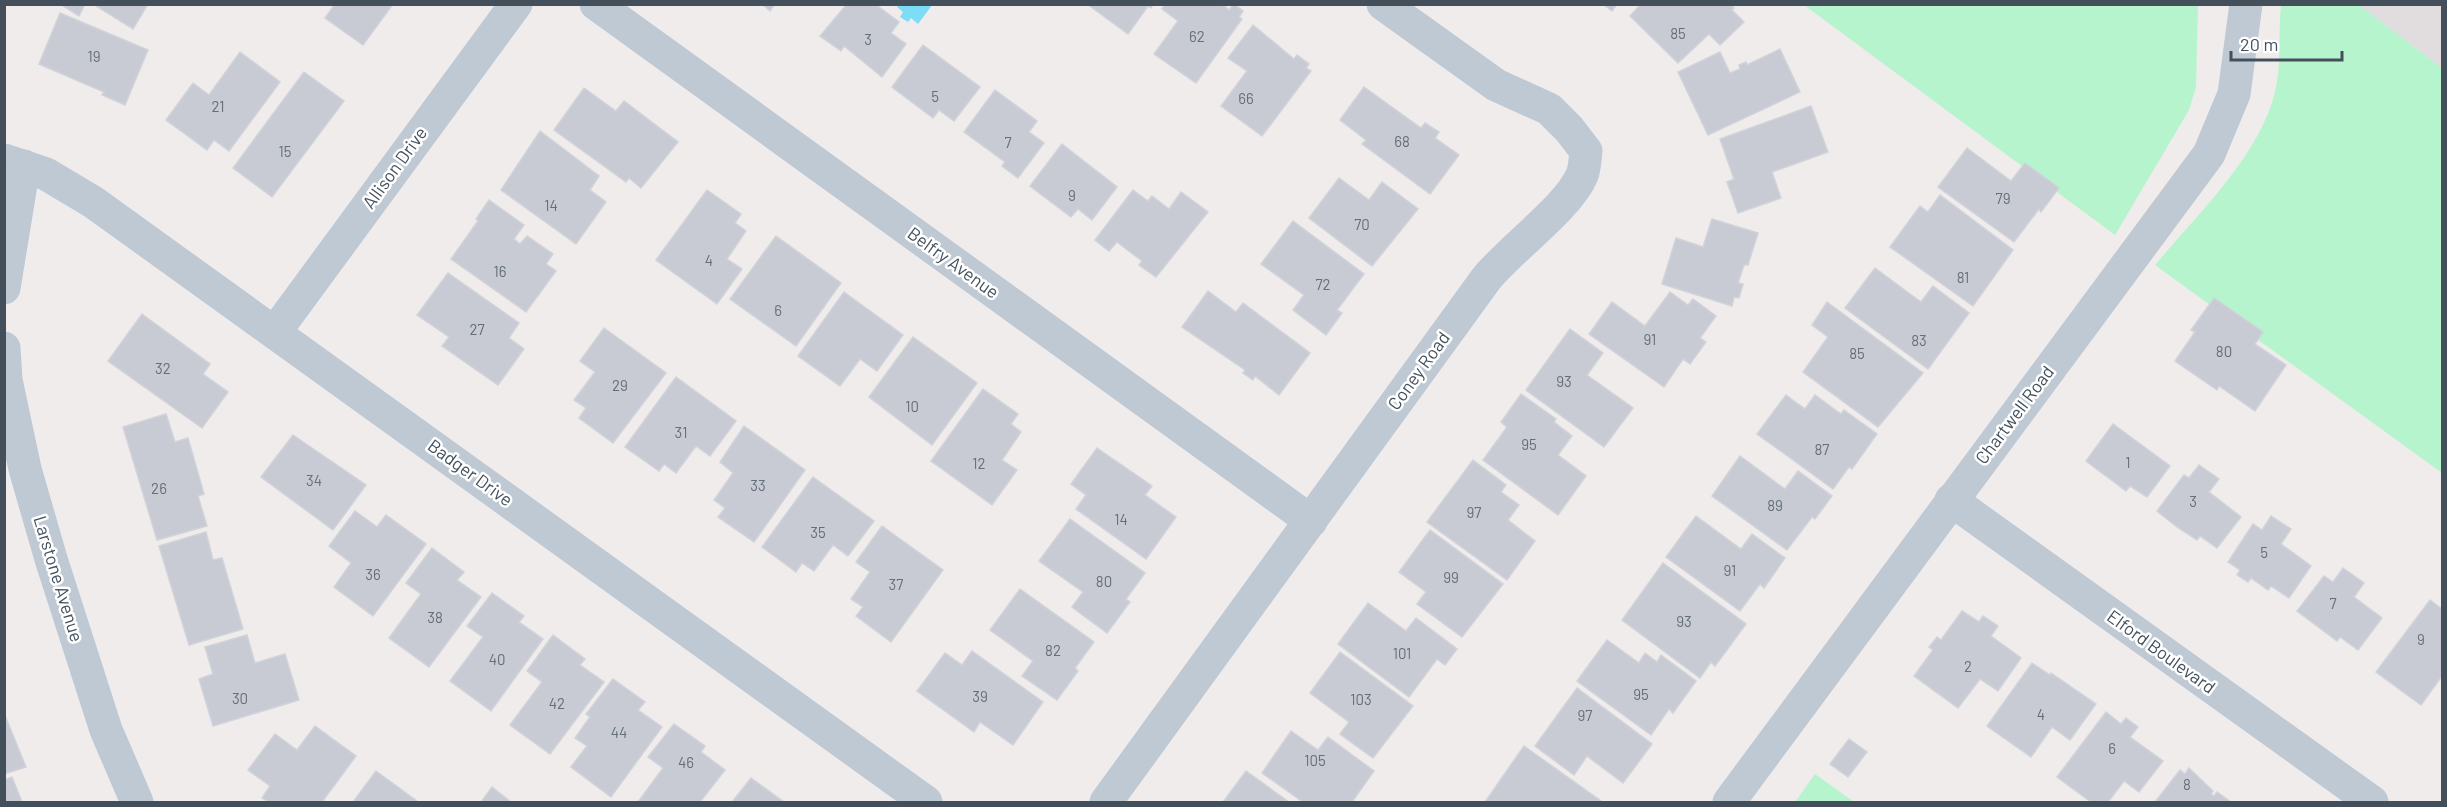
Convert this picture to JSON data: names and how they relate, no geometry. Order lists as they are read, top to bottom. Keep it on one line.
{"streets":{"street":["Allison Drive","Belfry Avenue","Coney Road","Chartwell Road","Badger Drive","Larstone Avenue","Elford Boulevard"]},"crossings":[["Allison Drive","Badger Drive"],["Belfry Avenue","Coney Road"],["Chartwell Road","Elford Boulevard"]],"house_numbers":["85","62","3","19","5","66","21","68","7","15","9","79","14","70","4","16","81","72","6","27","91","83","80","85","32","93","29","10","31","95","87","1","12","34","33","26","3","89","97","14","35","5","91","36","99","80","37","7","38","93","9","82","101","40","2","95","39","30","103","42","4","97","44","6","105","46","8"],"scale_bar":"20 m"}
